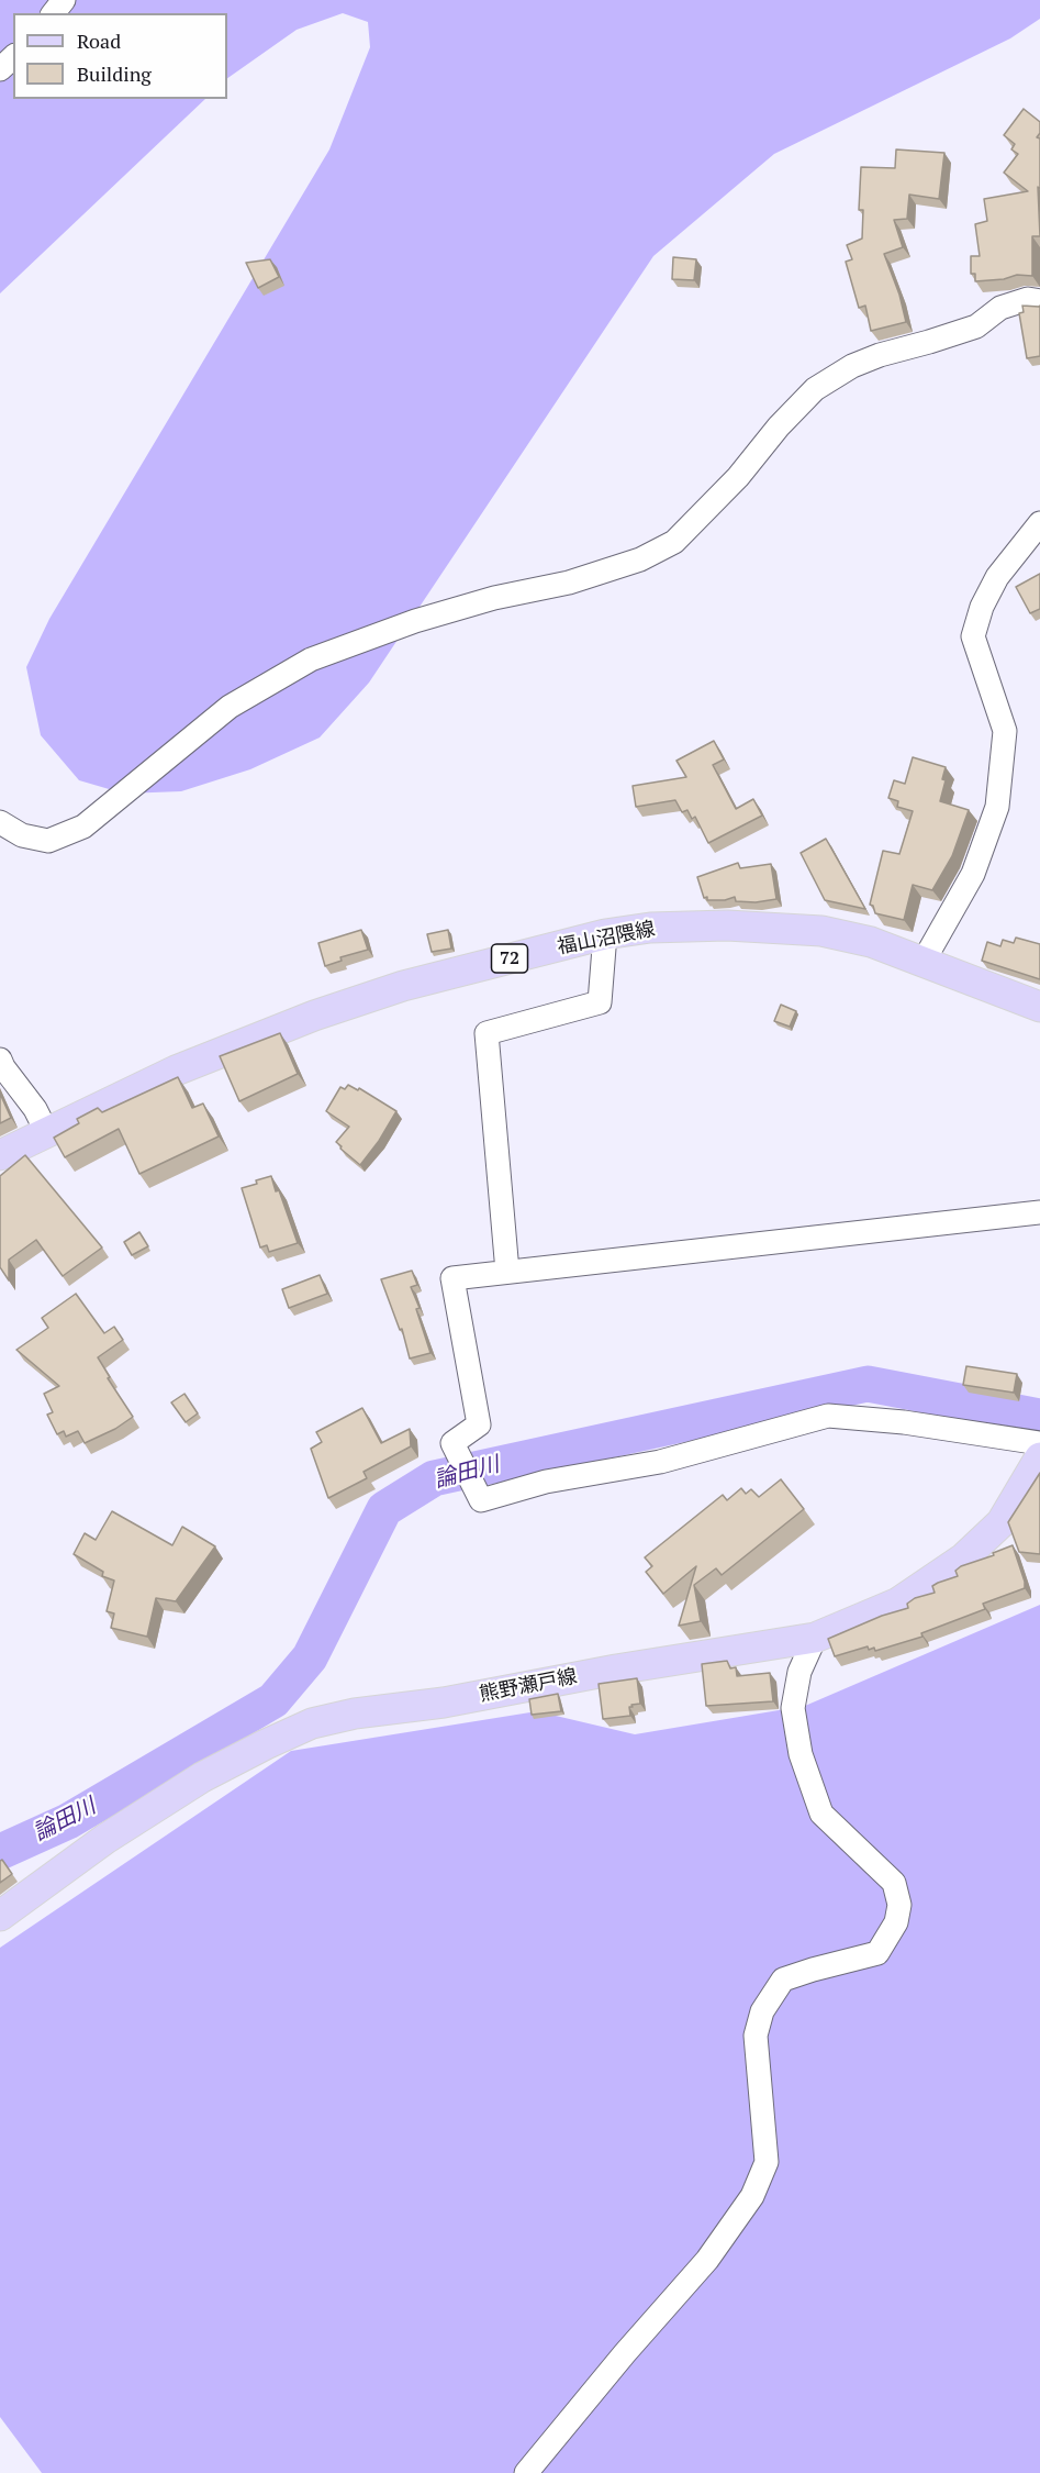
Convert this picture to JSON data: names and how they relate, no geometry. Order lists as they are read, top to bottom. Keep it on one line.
{"streets":{"main road":["福山沼隈線","72","熊野瀬戸線"]},"water":["論田川"],"legend":["Road","Building"]}
